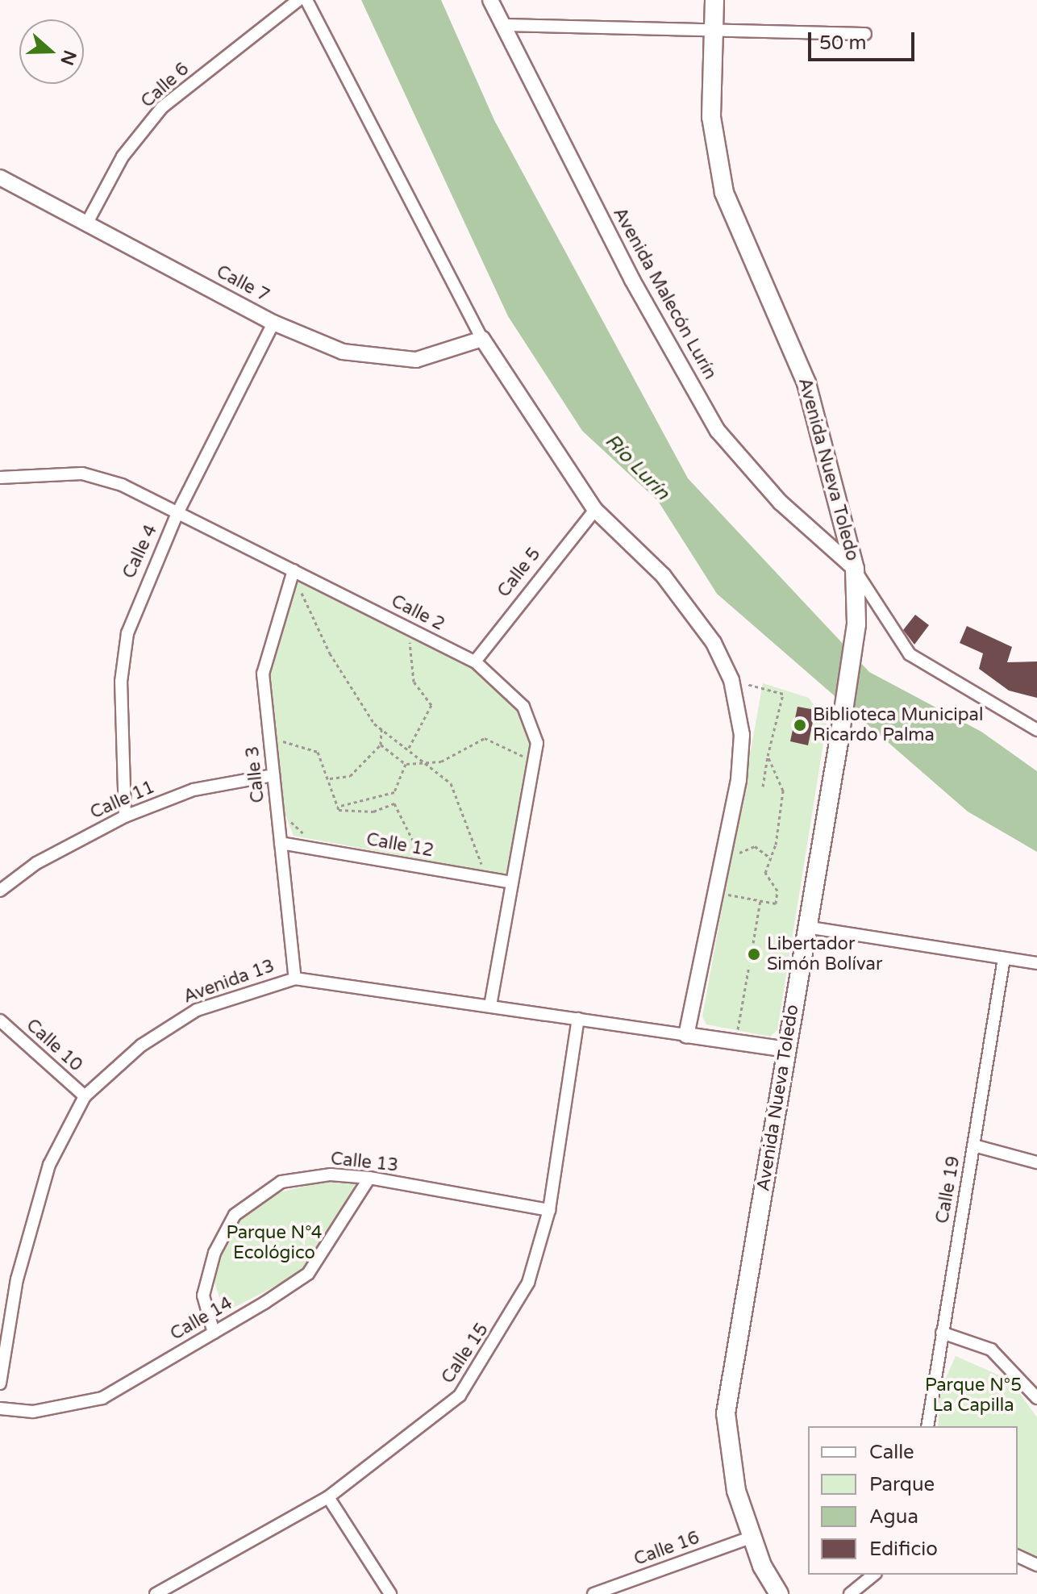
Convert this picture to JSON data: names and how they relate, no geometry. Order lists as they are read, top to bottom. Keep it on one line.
{"streets":{"main road":["Avenida Nueva Toledo"],"street":["Calle 6","Calle 7","Avenida Malecón Lurín","Calle 4","Calle 5","Calle 2","Calle 3","Calle 11","Calle 12","Avenida 13","Calle 10","Calle 13","Calle 19","Calle 14","Calle 15","Calle 16"]},"crossings":[["Calle 6","Calle 7"],["Calle 7","Calle 4"],["Avenida Malecón Lurín","Avenida Nueva Toledo"],["Avenida Nueva Toledo","Avenida 13"],["Avenida Nueva Toledo","Calle 16"],["Calle 4","Calle 2"],["Calle 4","Calle 11"],["Calle 5","Calle 2"],["Calle 2","Calle 3"],["Calle 2","Calle 12"],["Calle 2","Avenida 13"],["Calle 3","Calle 11"],["Calle 3","Calle 12"],["Calle 3","Avenida 13"],["Avenida 13","Calle 10"],["Avenida 13","Calle 15"],["Calle 13","Calle 14"],["Calle 13","Calle 15"]],"water":["Río Lurín"],"parks":["Parque N°4 Ecológico","Parque N°5 La Capilla"],"places":["Biblioteca Municipal Ricardo Palma","Libertador Simón Bolívar"],"legend":["Calle","Parque","Agua","Edificio"],"scale_bar":"50 m","north":"right"}
